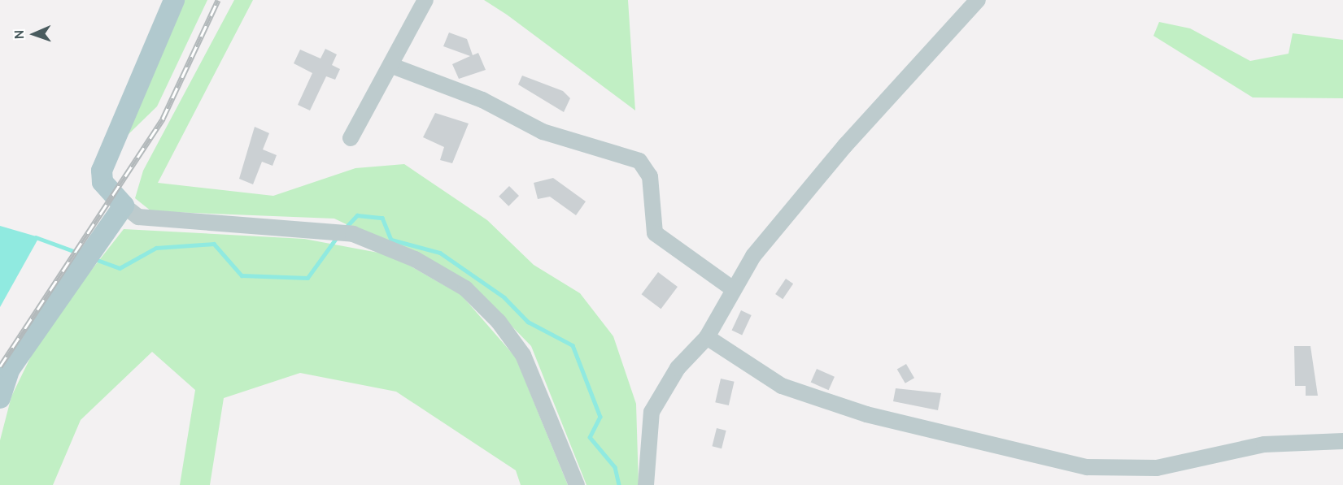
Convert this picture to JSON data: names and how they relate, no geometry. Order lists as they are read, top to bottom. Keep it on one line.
{"north":"left"}
